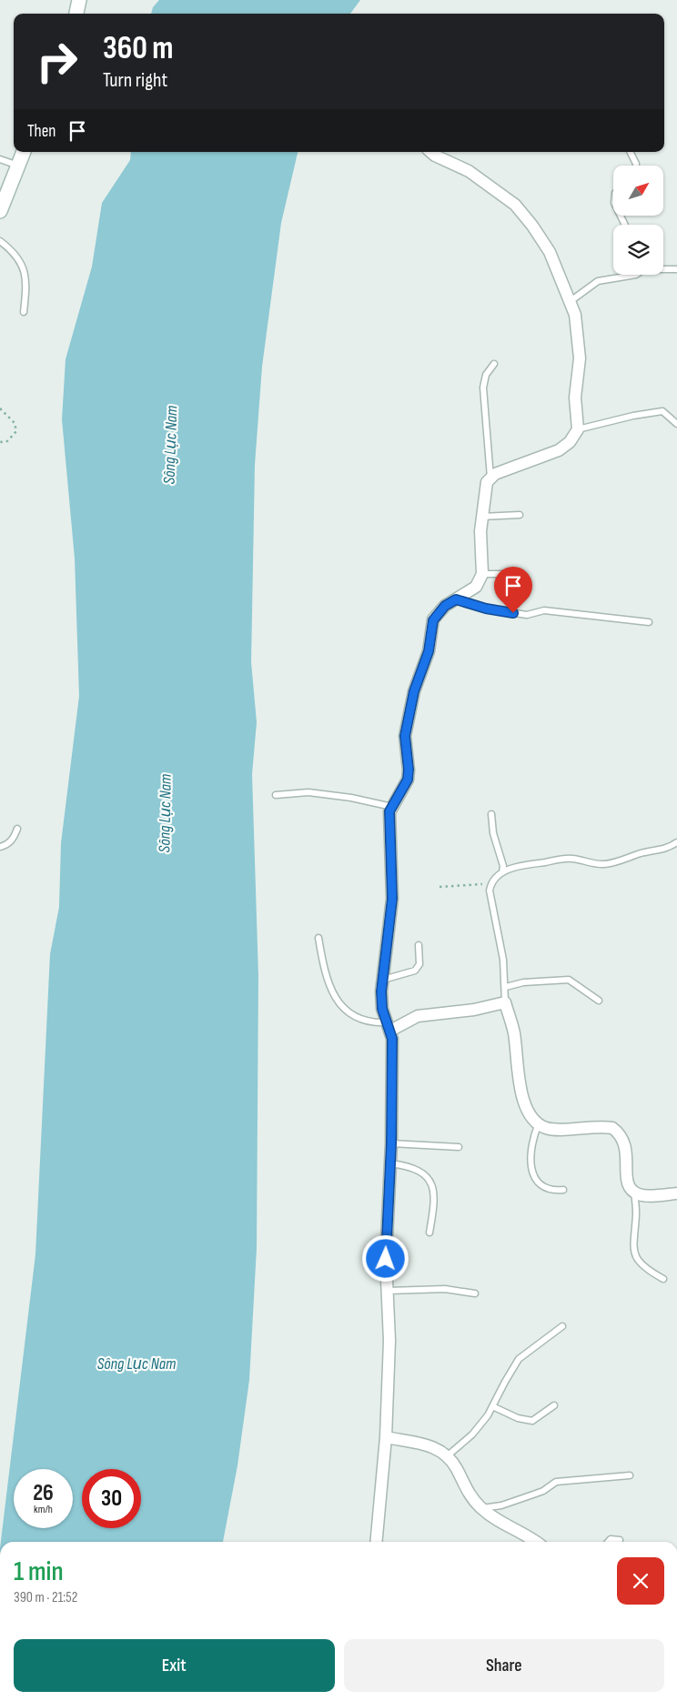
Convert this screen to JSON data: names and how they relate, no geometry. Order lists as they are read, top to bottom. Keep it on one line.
{"water":["Sông Lục Nam"],"north":"top right","page":{"turn":["360 m","Turn right"],"then":"Then","speed":"26 km/h","limit":"30","heading":["1 min","390 m · 21:52"],"buttons":["Exit","Share"]}}
